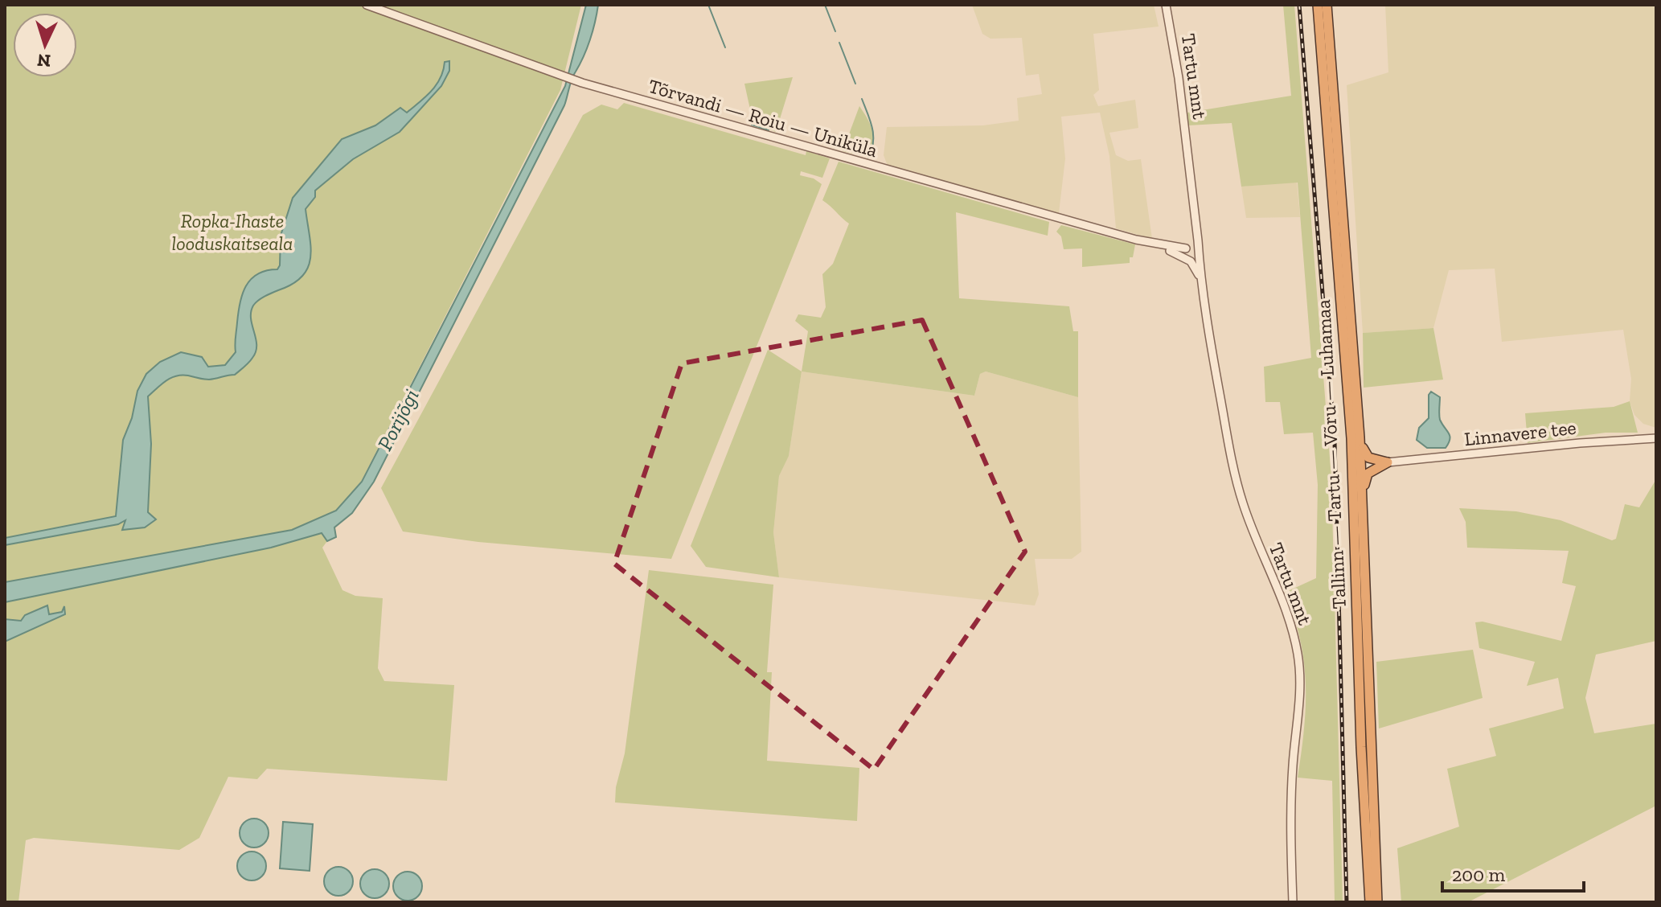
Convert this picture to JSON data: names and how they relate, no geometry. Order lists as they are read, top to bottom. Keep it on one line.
{"streets":{"highway":["Tallinn — Tartu — Võru — Luhamaa"],"street":["Tartu mnt","Tõrvandi — Roiu — Uniküla","Linnavere tee"]},"crossings":[["Tartu mnt","Tõrvandi — Roiu — Uniküla"]],"water":["Porijõgi"],"parks":["Ropka-Ihaste looduskaitseala"],"scale_bar":"200 m","north":"bottom"}
